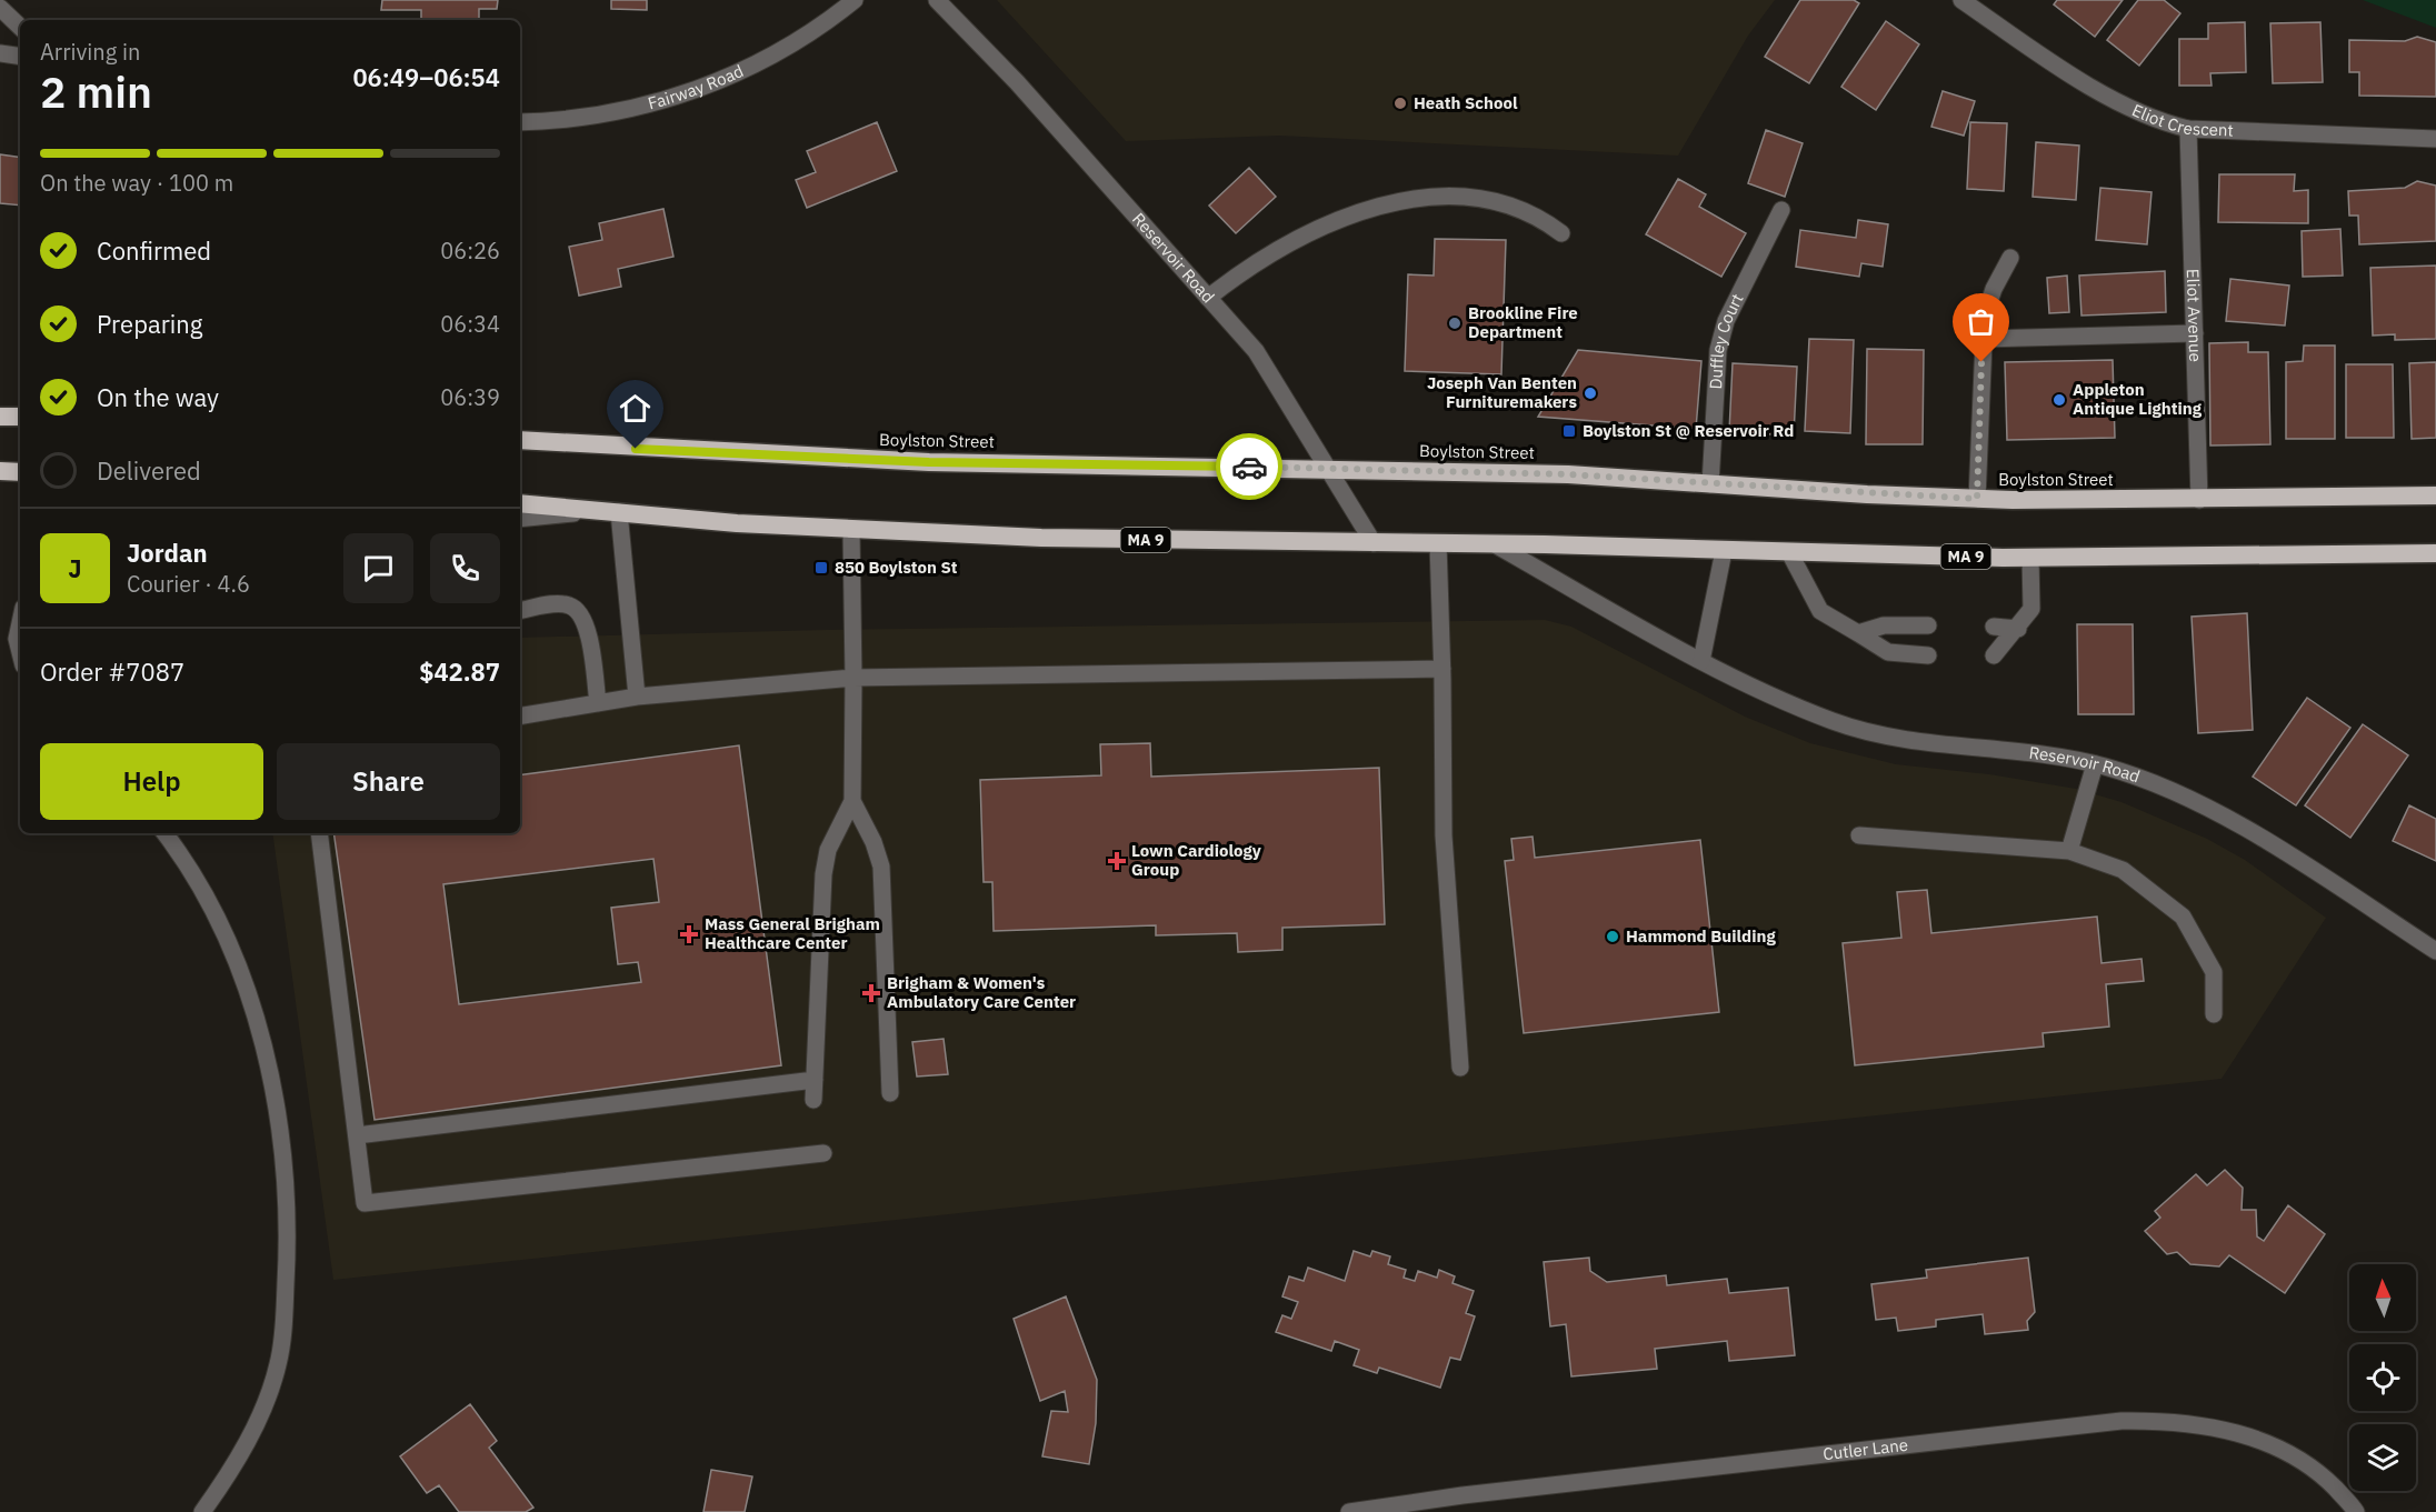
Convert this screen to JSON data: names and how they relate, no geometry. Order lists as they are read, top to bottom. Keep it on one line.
{"streets":{"highway":["Boylston Street","MA 9"],"street":["Fairway Road","Eliot Crescent","Reservoir Road","Eliot Avenue","Duffley Court","Cutler Lane"]},"crossings":[["Eliot Crescent","Eliot Avenue"],["Reservoir Road","Boylston Street"],["Reservoir Road","MA 9"],["Eliot Avenue","Boylston Street"],["Duffley Court","Boylston Street"]],"places":{"other":["Heath School","Brookline Fire Department","Joseph Van Benten Furnituremakers","Appleton Antique Lighting","Hammond Building"],"transit":["Boylston St @ Reservoir Rd","850 Boylston St"],"health":["Lown Cardiology Group","Mass General Brigham Healthcare Center","Brigham & Women's Ambulatory Care Center"]},"north":"top","page":{"heading":["2 min","Arriving in","06:49–06:54"],"panel":["Jordan","Courier · 4.6","Order #7087","$42.87"],"bar":"On the way · 100 m","list":[["Confirmed","06:26"],["Preparing","06:34"],["On the way","06:39"],"Delivered"],"round":"J","buttons":["Help","Share"]}}
